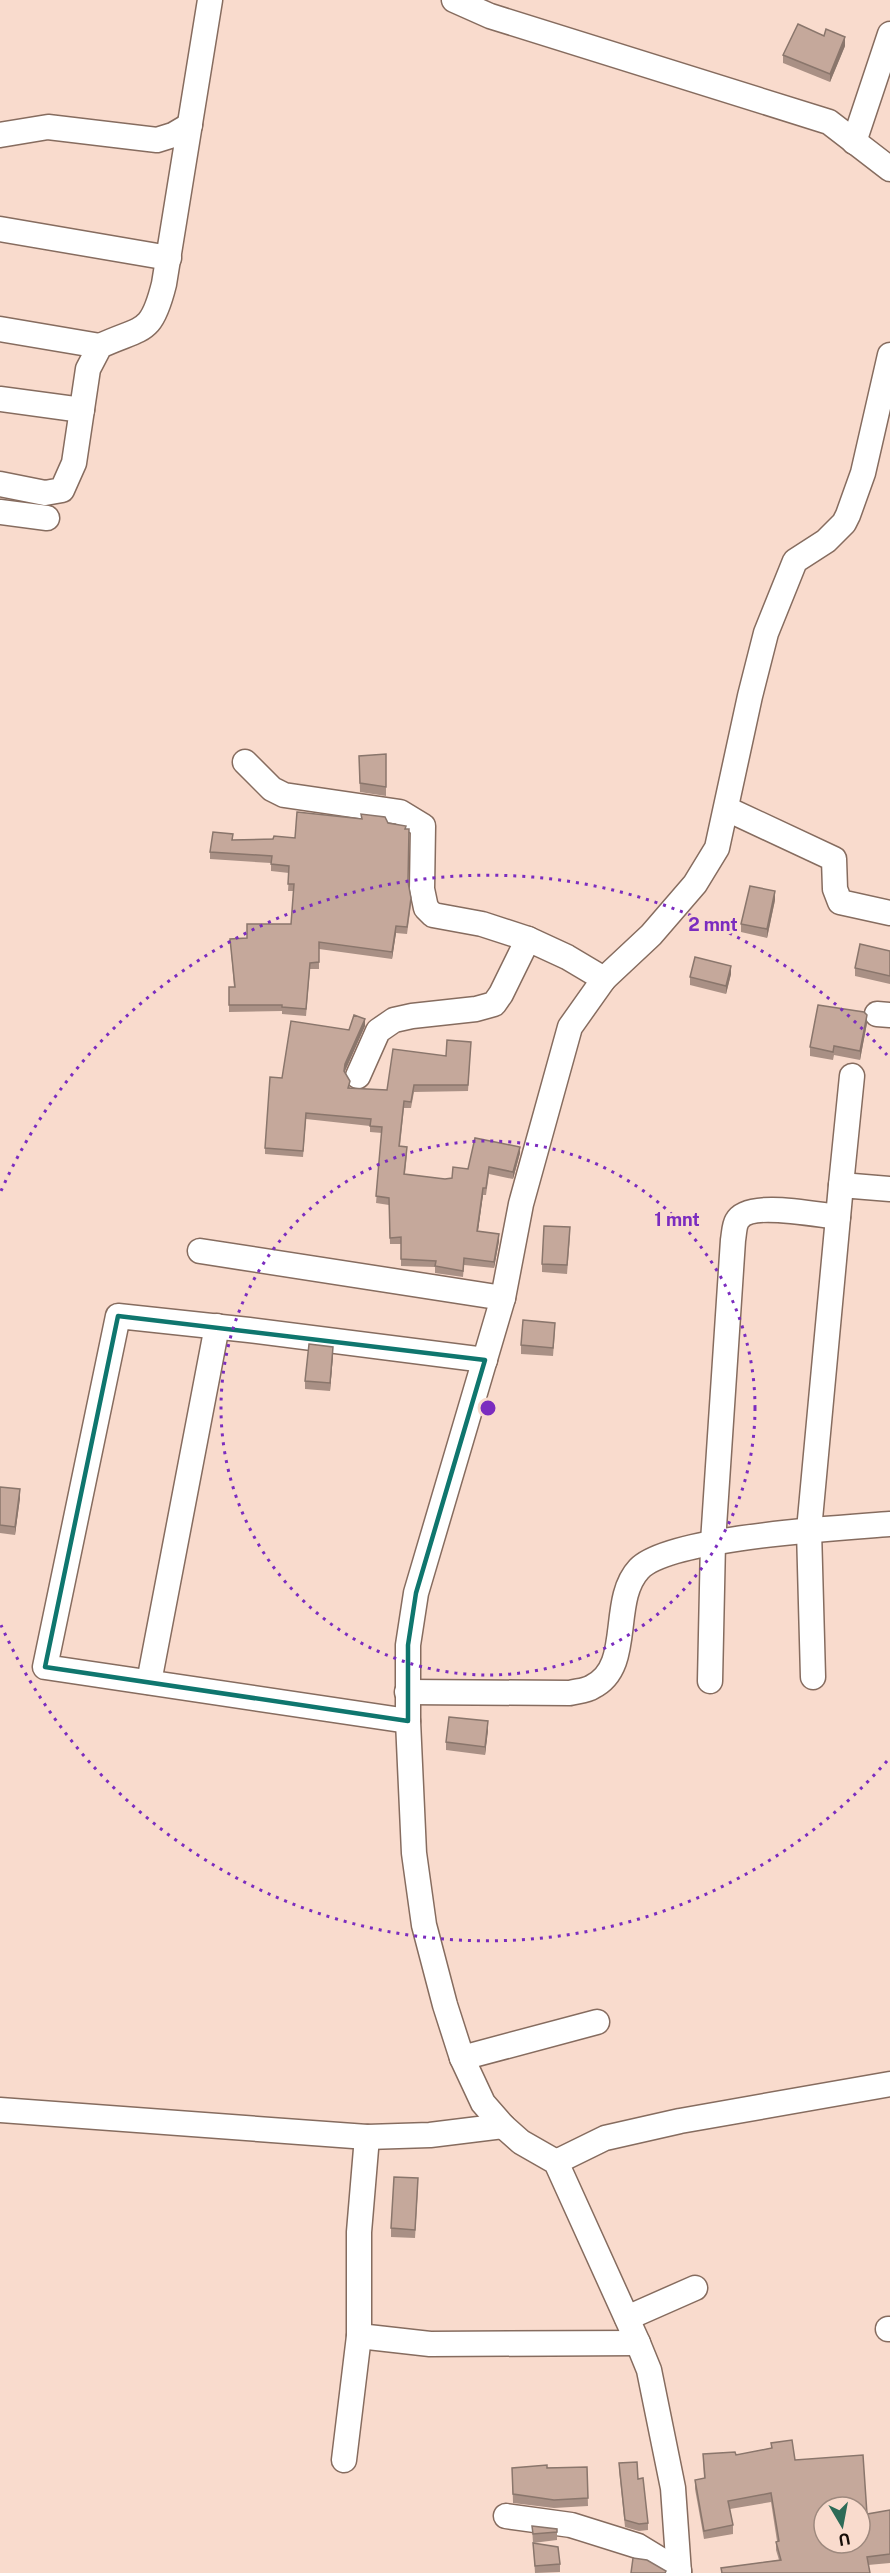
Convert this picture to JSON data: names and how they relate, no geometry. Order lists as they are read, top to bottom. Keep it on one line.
{"north":"bottom","rings":["2 mnt","1 mnt"]}
